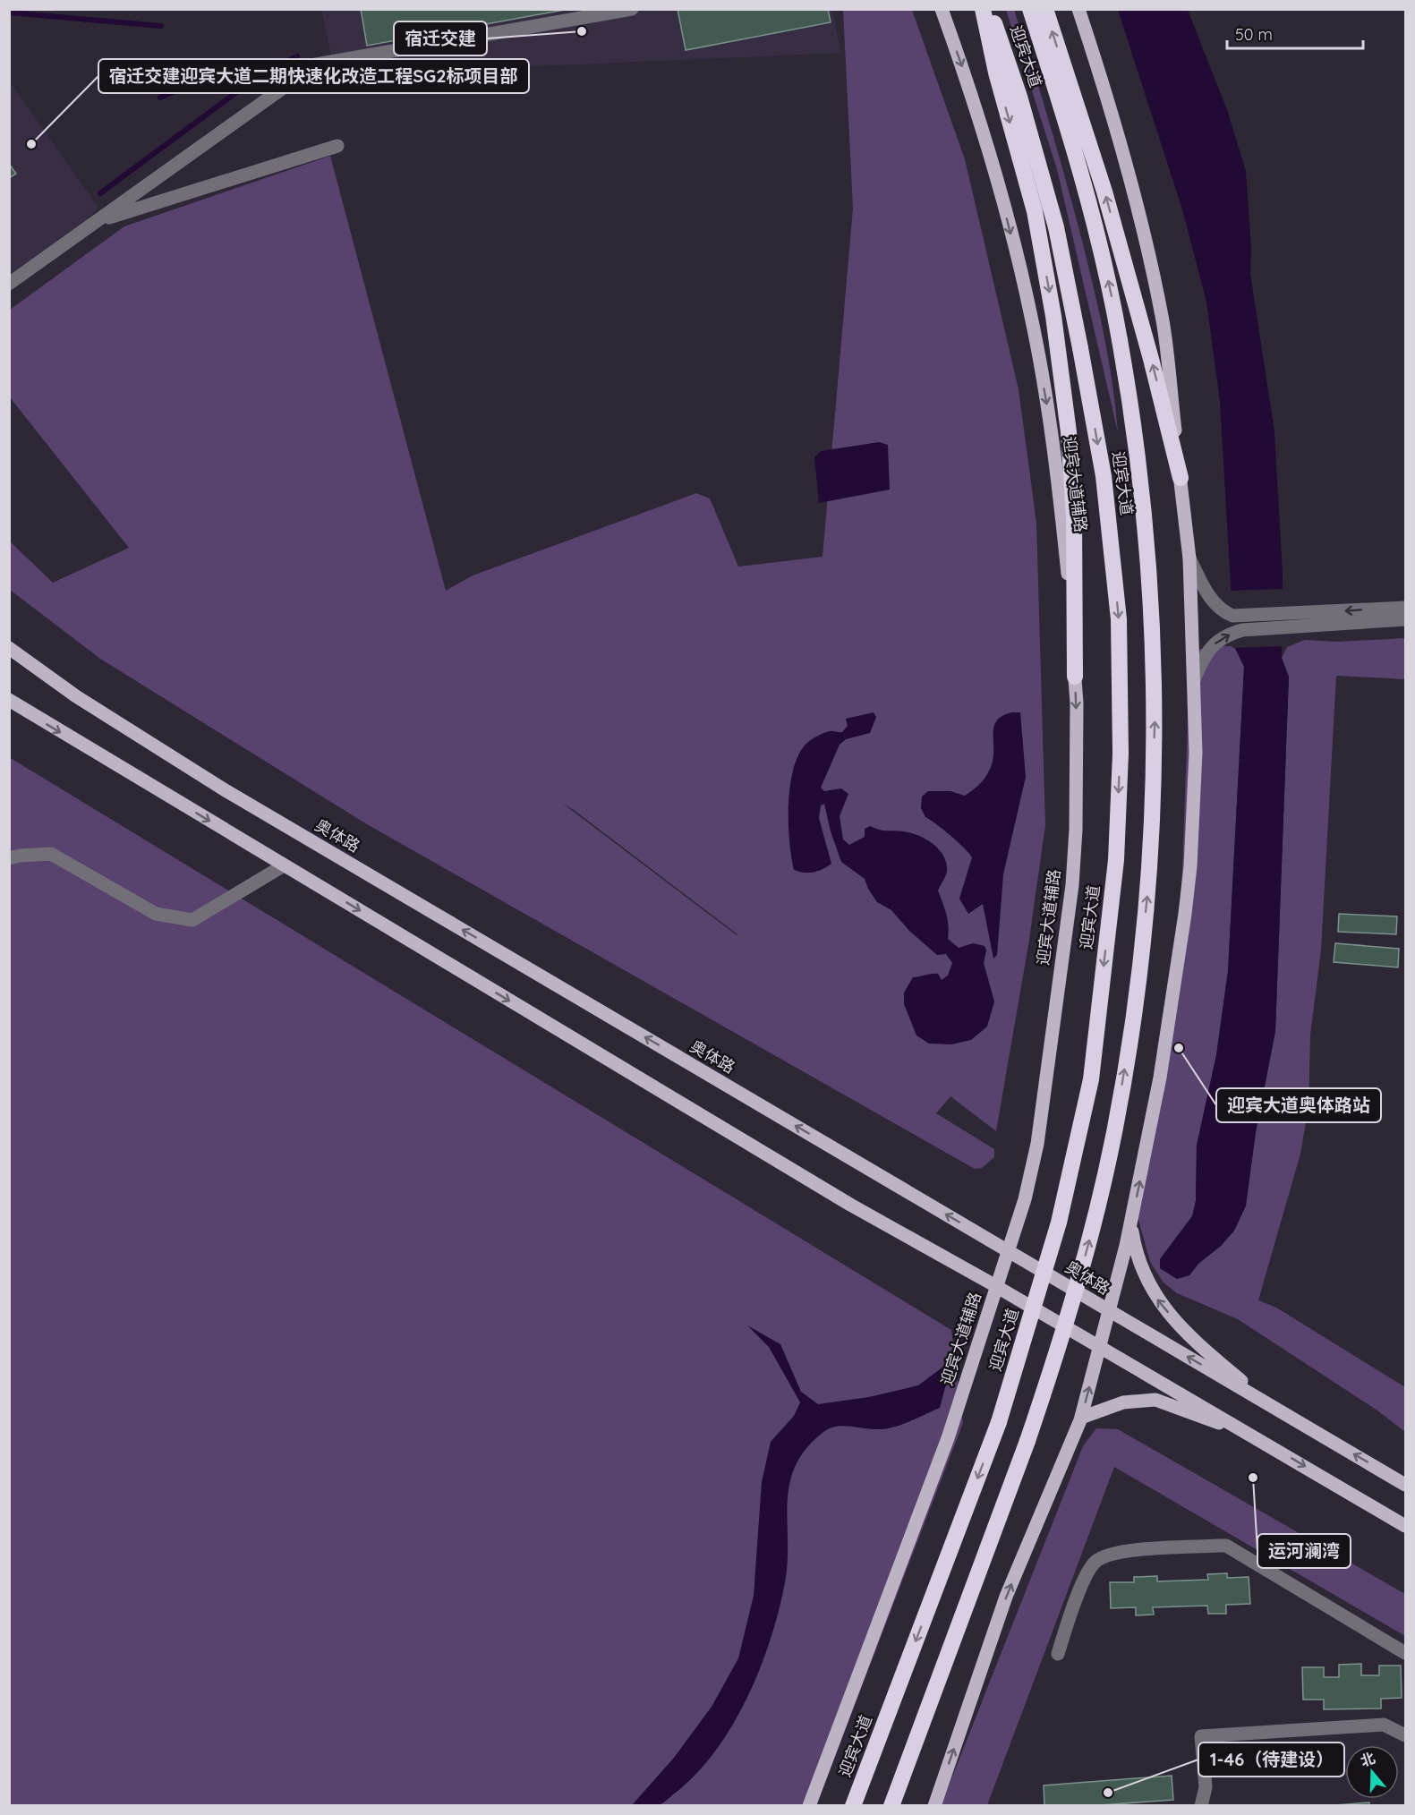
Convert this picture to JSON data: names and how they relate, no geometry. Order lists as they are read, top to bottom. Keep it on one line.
{"streets":{"highway":["迎宾大道"],"main road":["迎宾大道辅路","奥体路"]},"crossings":[["迎宾大道辅路","奥体路"]],"places":["宿迁交建","宿迁交建迎宾大道二期快速化改造工程SG2标项目部","迎宾大道奥体路站","运河澜湾","1-46（待建设）"],"scale_bar":"50 m","north":"top"}
